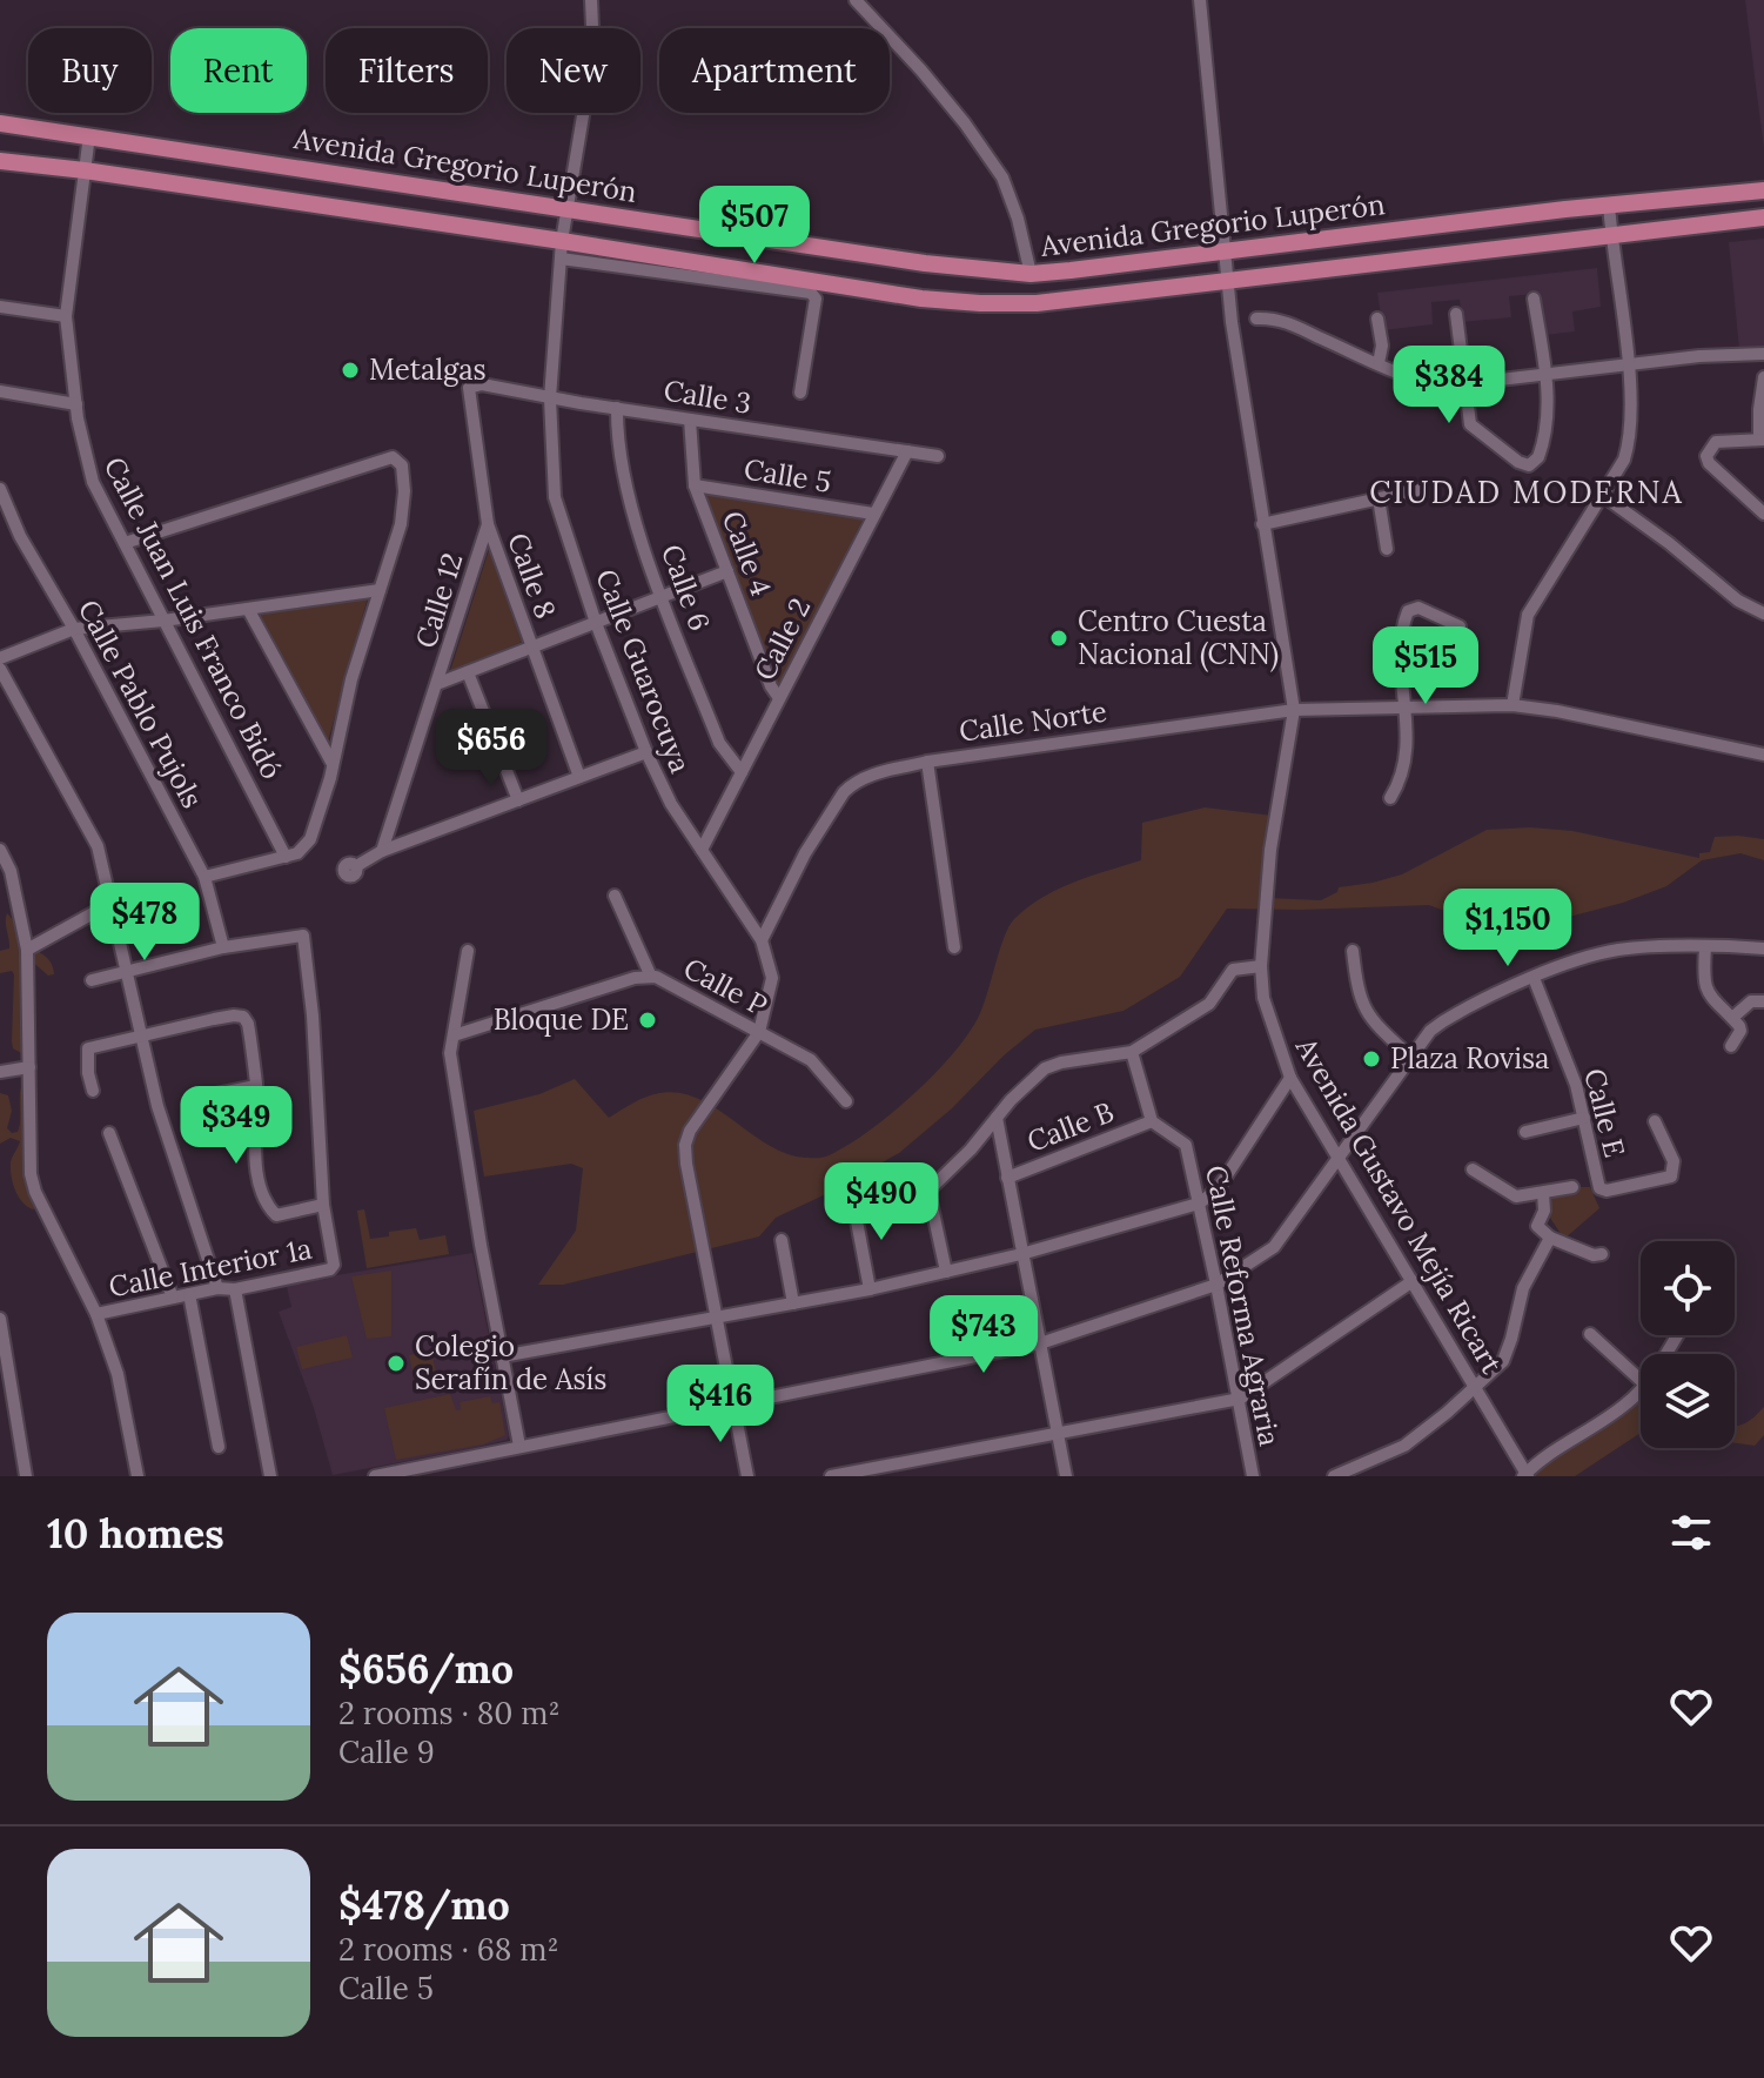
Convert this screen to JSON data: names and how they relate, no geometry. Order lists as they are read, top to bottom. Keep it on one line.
{"streets":{"main road":["Avenida Gregorio Luperón"],"street":["Calle 3","Calle 5","Calle 4","Calle 8","Calle 6","Calle 12","Calle Juan Luis Franco Bidó","Calle 2","Calle Guarocuya","Calle Pablo Pujols","Calle Norte","Calle P","Calle E","Calle B","Avenida Gustavo Mejía Ricart","Calle Interior 1a","Calle Reforma Agraria"]},"crossings":[["Avenida Gregorio Luperón","Calle Juan Luis Franco Bidó"],["Avenida Gregorio Luperón","Calle Guarocuya"],["Avenida Gregorio Luperón","Avenida Gustavo Mejía Ricart"],["Calle 3","Calle 4"],["Calle 3","Calle 8"],["Calle 3","Calle 6"],["Calle 3","Calle 2"],["Calle 3","Calle Guarocuya"],["Calle 5","Calle 4"],["Calle 5","Calle 2"],["Calle 4","Calle 2"],["Calle 8","Calle 12"],["Calle 6","Calle 2"],["Calle 2","Calle Guarocuya"],["Calle Guarocuya","Calle Norte"],["Calle Guarocuya","Calle P"],["Calle Norte","Avenida Gustavo Mejía Ricart"],["Calle B","Calle Reforma Agraria"]],"districts":["CIUDAD MODERNA"],"places":["Metalgas","Centro Cuesta Nacional (CNN)","Bloque DE","Plaza Rovisa","Colegio Serafín de Asís"],"page":{"chip":["Buy","Rent","Filters","New","Apartment"],"price":["$507","$384","$515","$656","$478","$1,150","$349","$490","$743","$416"],"heading":"10 homes","list":[{"name":"$656/mo","note":"2 rooms · 80 m² · Calle 9"},{"name":"$478/mo","note":"2 rooms · 68 m² · Calle 5"}]}}
